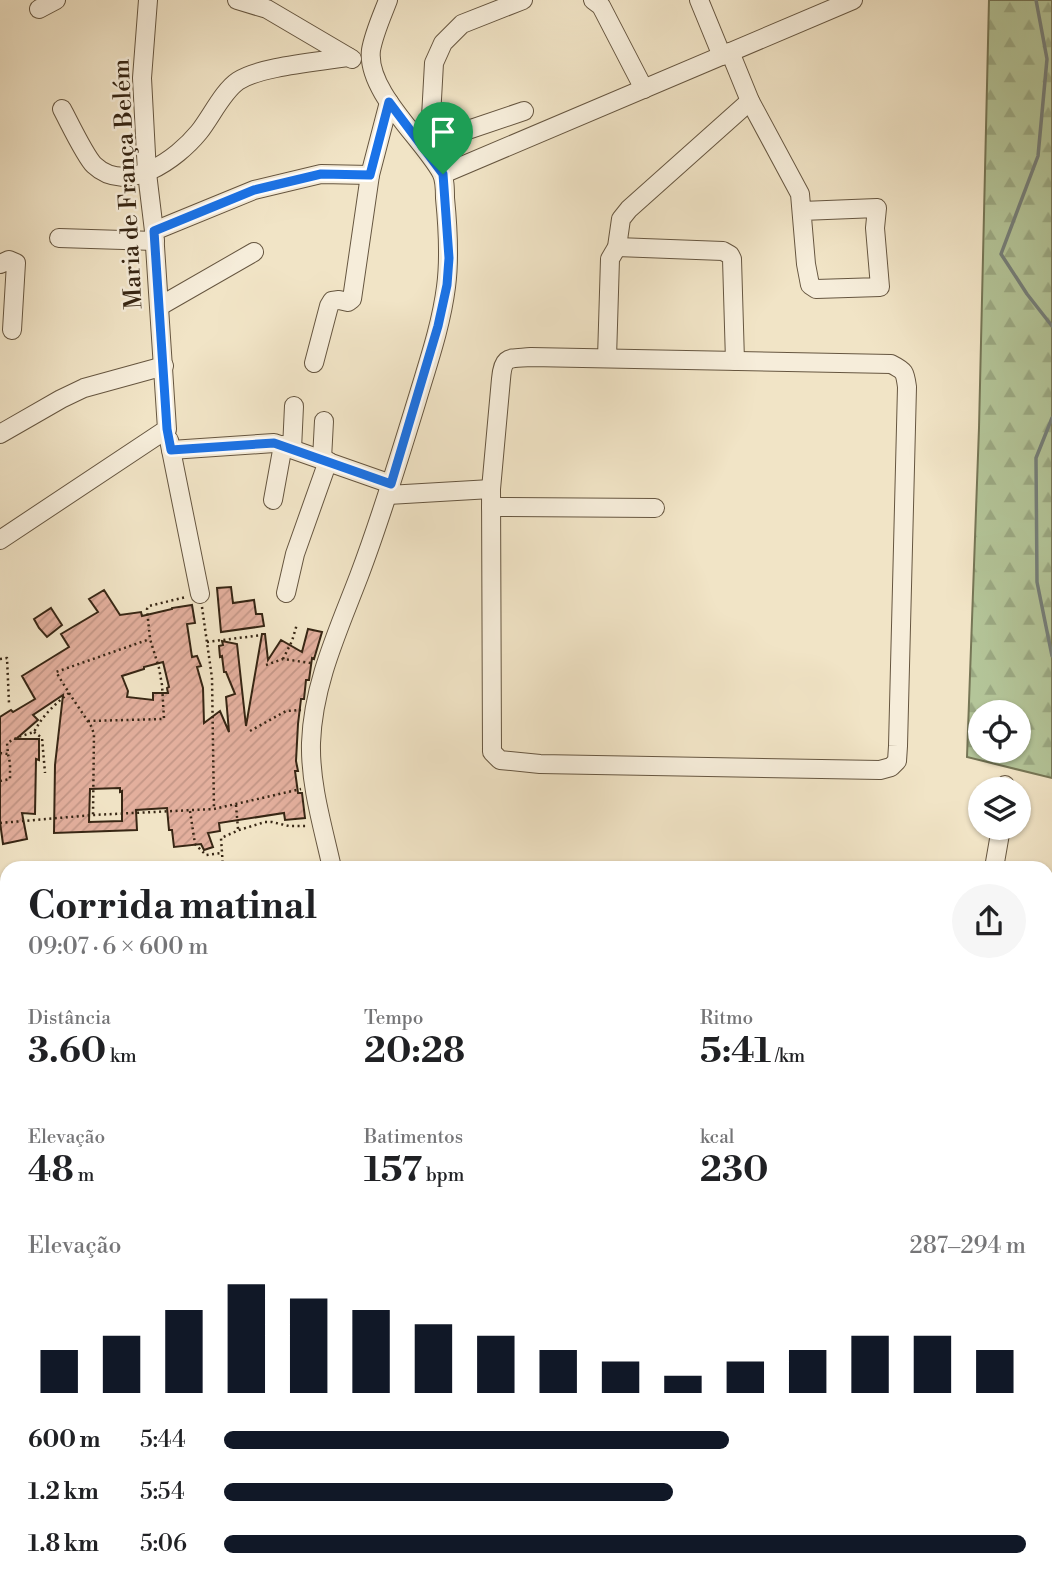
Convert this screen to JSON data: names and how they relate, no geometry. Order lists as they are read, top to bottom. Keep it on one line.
{"streets":{"street":["Maria de França Belém"]},"page":{"heading":["Corrida matinal","09:07 · 6 × 600 m"],"stats":[["Distância","3.60 km"],["Tempo","20:28"],["Ritmo","5:41 /km"],["Elevação","48 m"],["Batimentos","157 bpm"],["kcal","230"]],"chart":["Elevação","287–294 m"],"list":[{"name":"600 m","note":"5:44"},{"name":"1.2 km","note":"5:54"},{"name":"1.8 km","note":"5:06"}]}}
